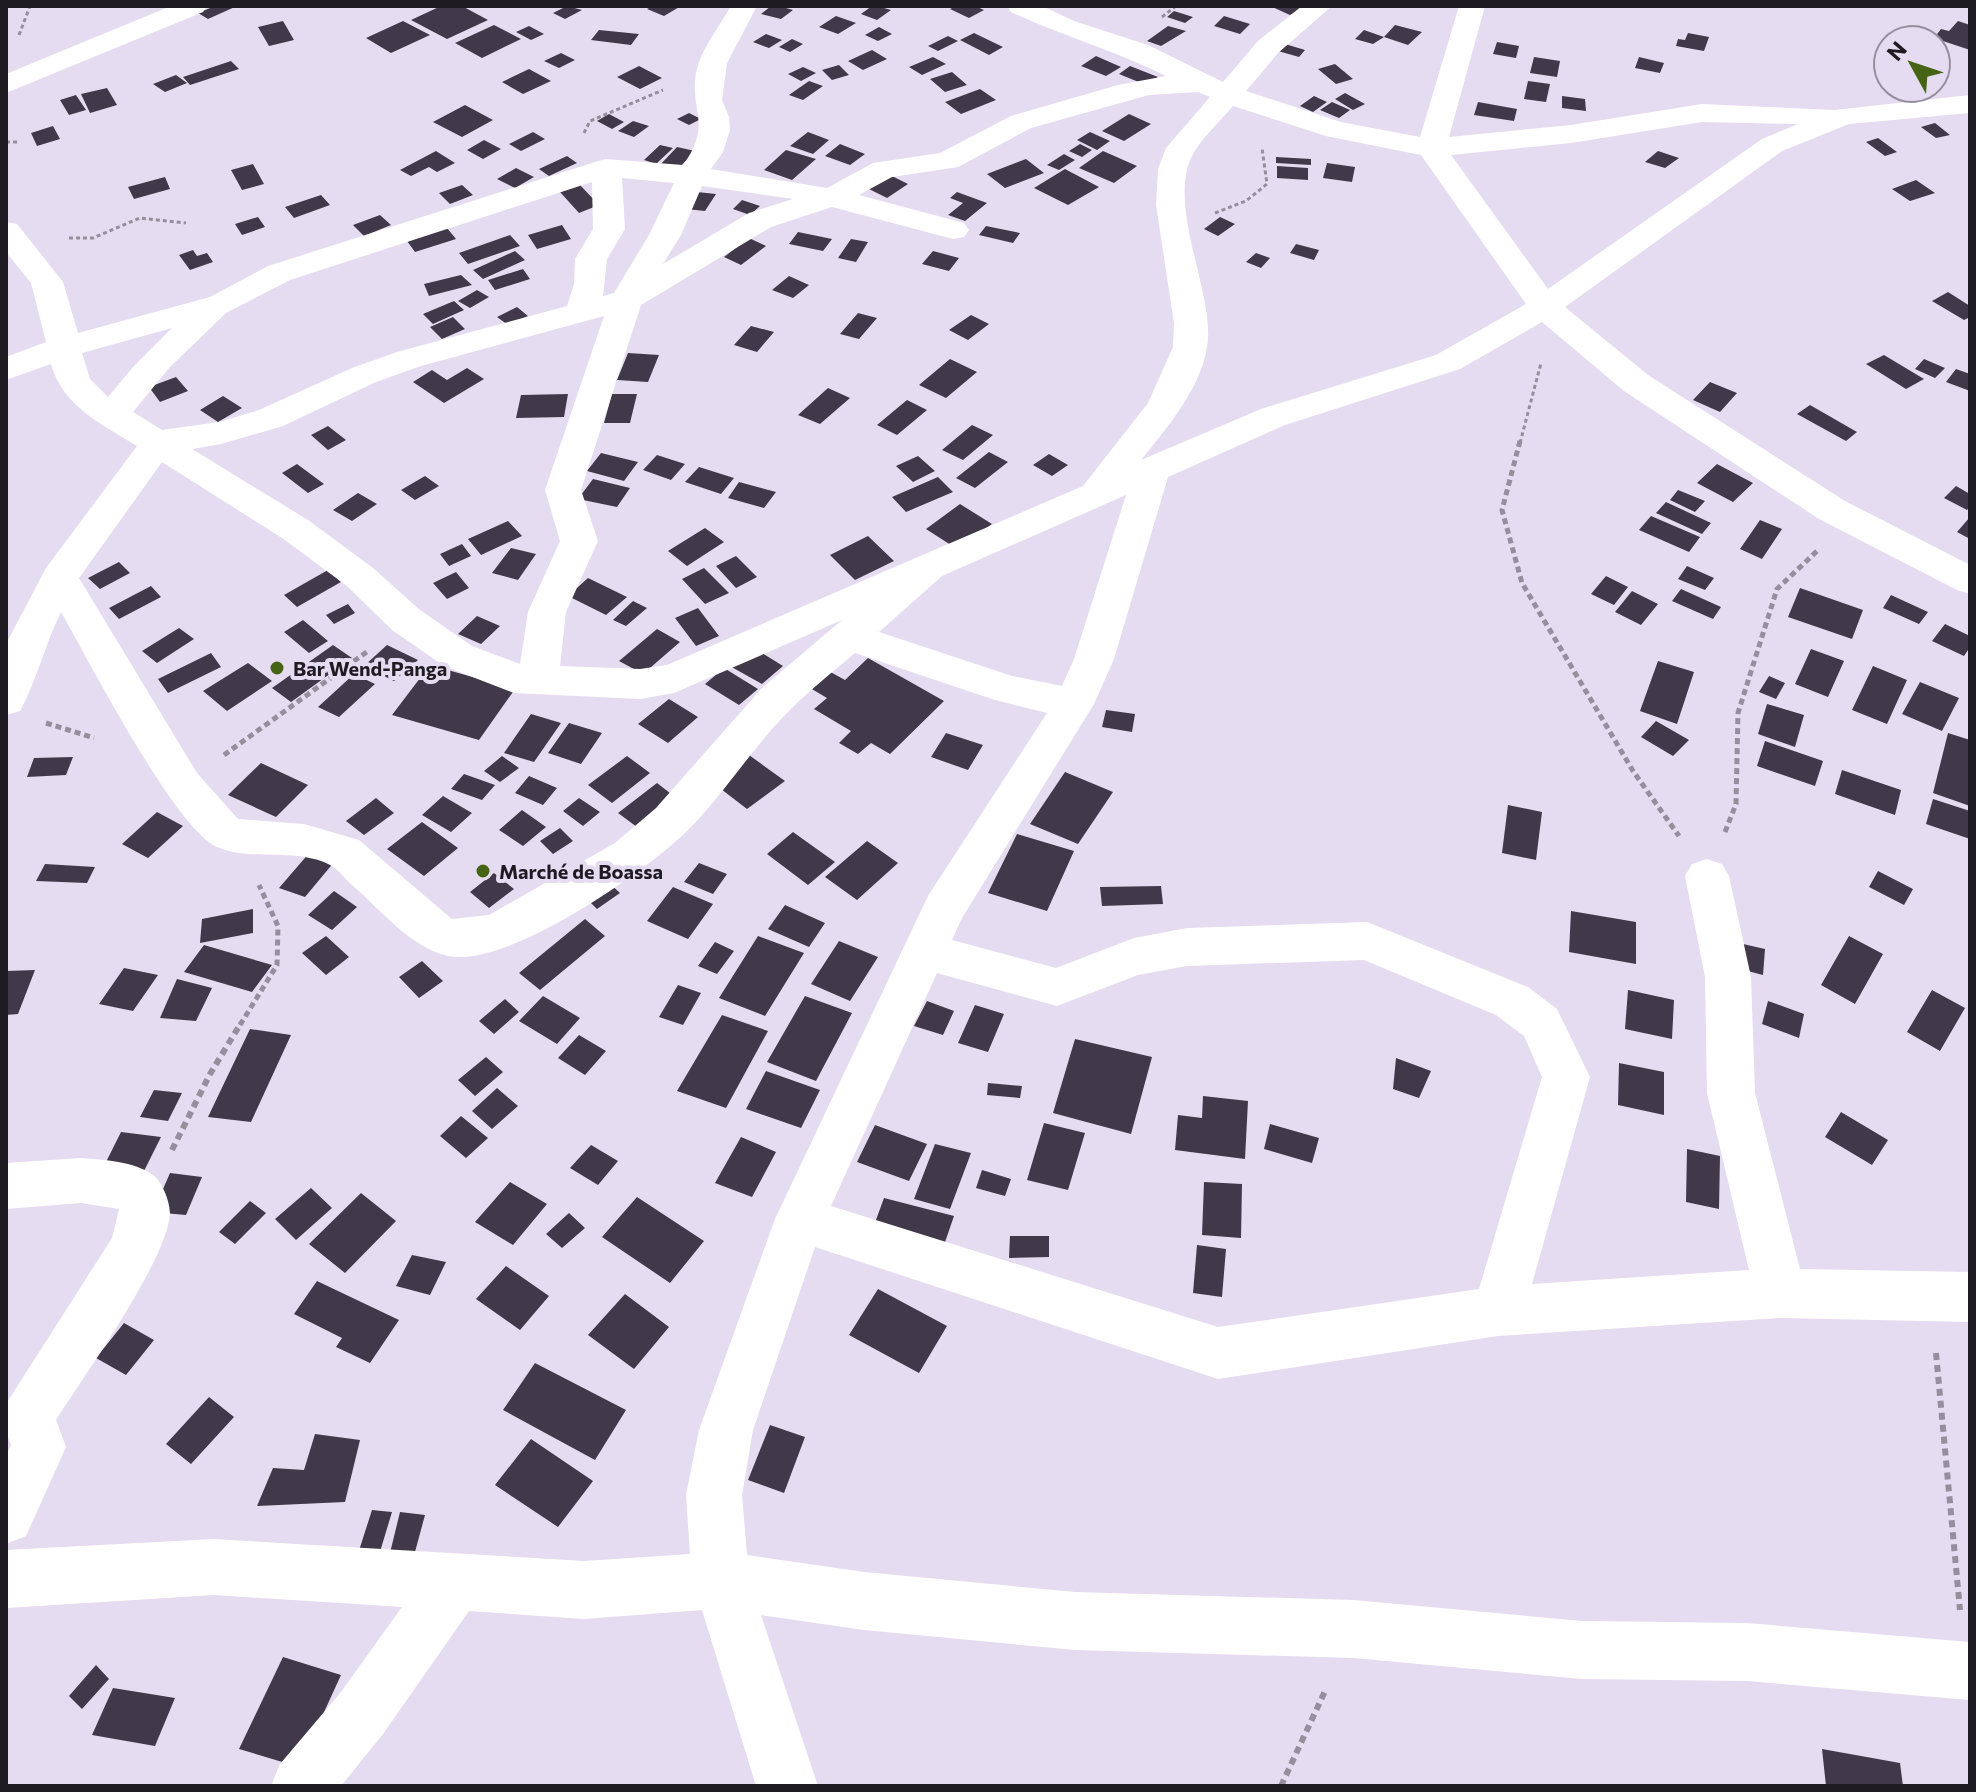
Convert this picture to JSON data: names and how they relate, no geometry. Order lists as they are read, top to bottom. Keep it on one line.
{"places":["Bar Wend-Panga","Marché de Boassa"],"north":"top left"}
